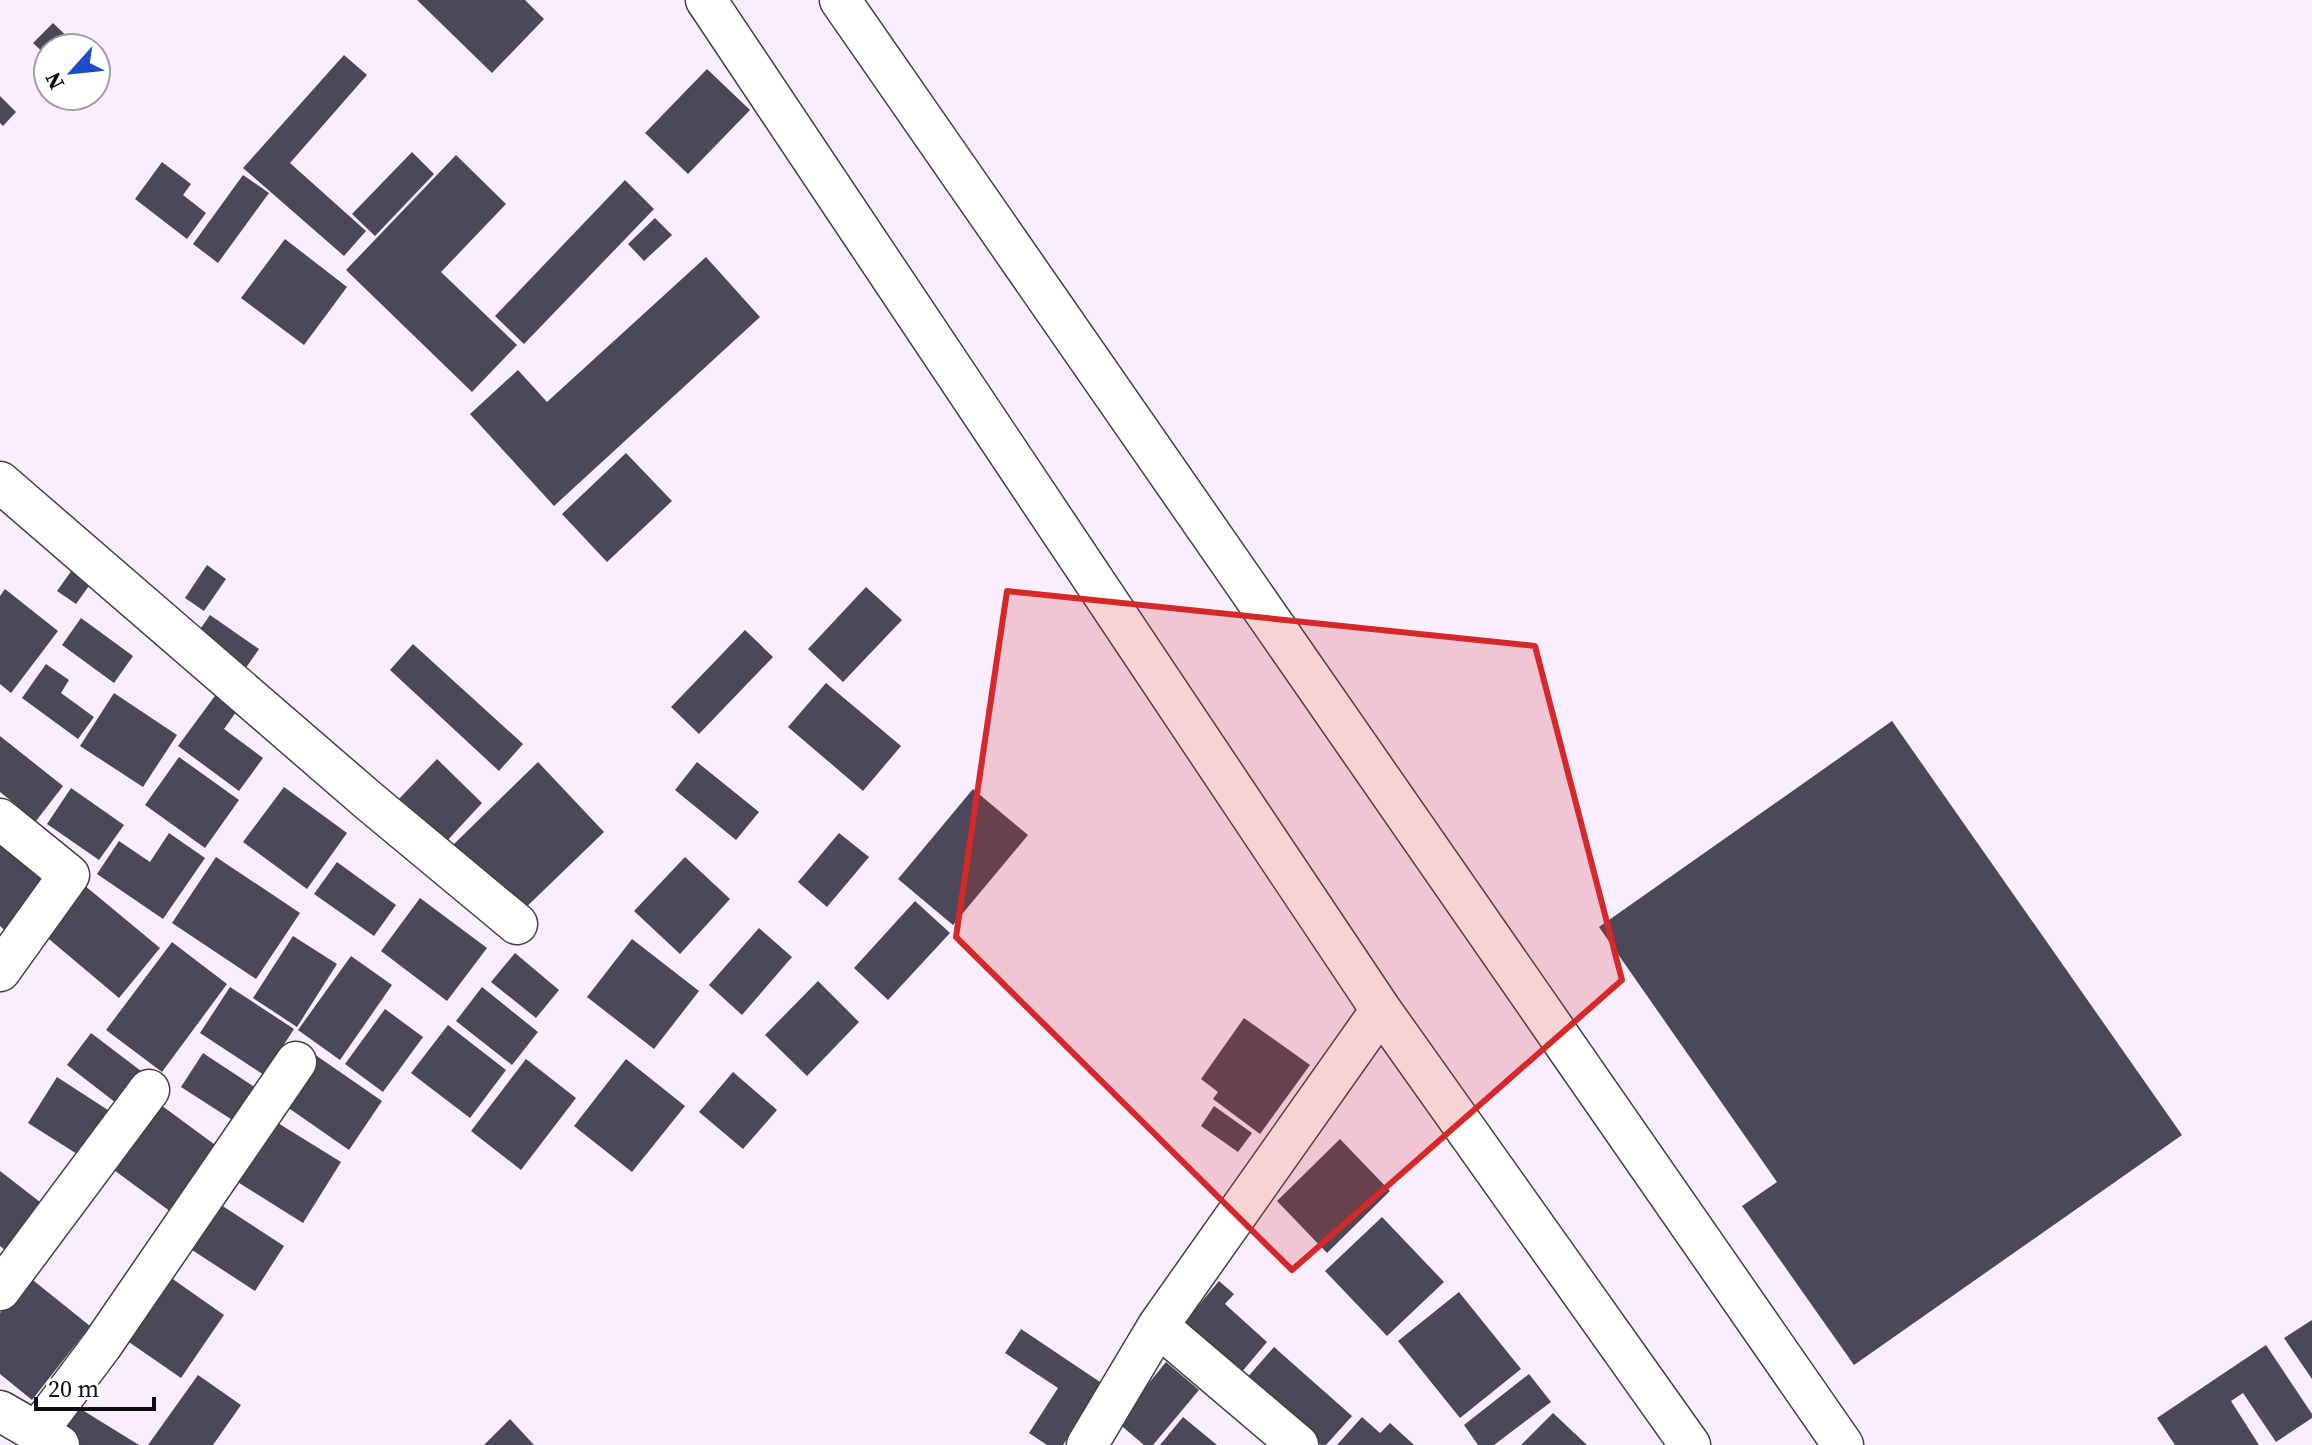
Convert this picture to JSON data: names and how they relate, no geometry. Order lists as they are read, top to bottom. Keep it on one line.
{"scale_bar":"20 m","north":"bottom left"}
